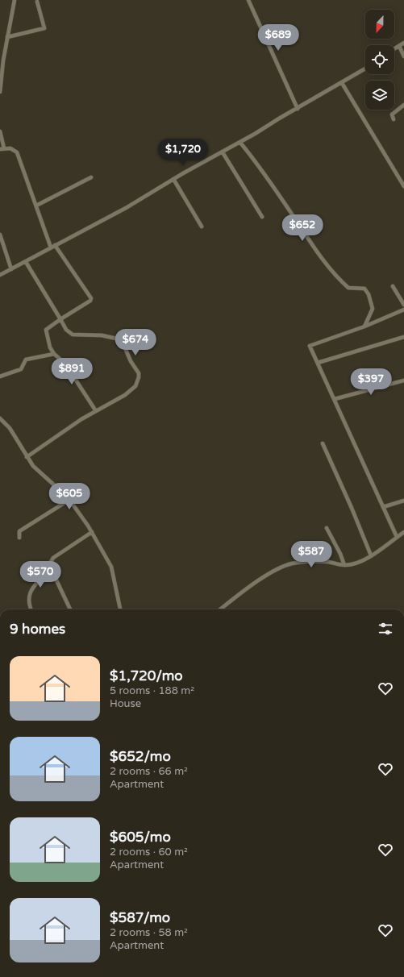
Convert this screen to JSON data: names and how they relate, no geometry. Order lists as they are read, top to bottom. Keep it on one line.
{"north":"bottom","page":{"price":["$689","$1,720","$652","$674","$891","$397","$605","$587","$570"],"heading":"9 homes","list":[{"name":"$1,720/mo","note":"5 rooms · 188 m² · House"},{"name":"$652/mo","note":"2 rooms · 66 m² · Apartment"},{"name":"$605/mo","note":"2 rooms · 60 m² · Apartment"},{"name":"$587/mo","note":"2 rooms · 58 m² · Apartment"}]}}
